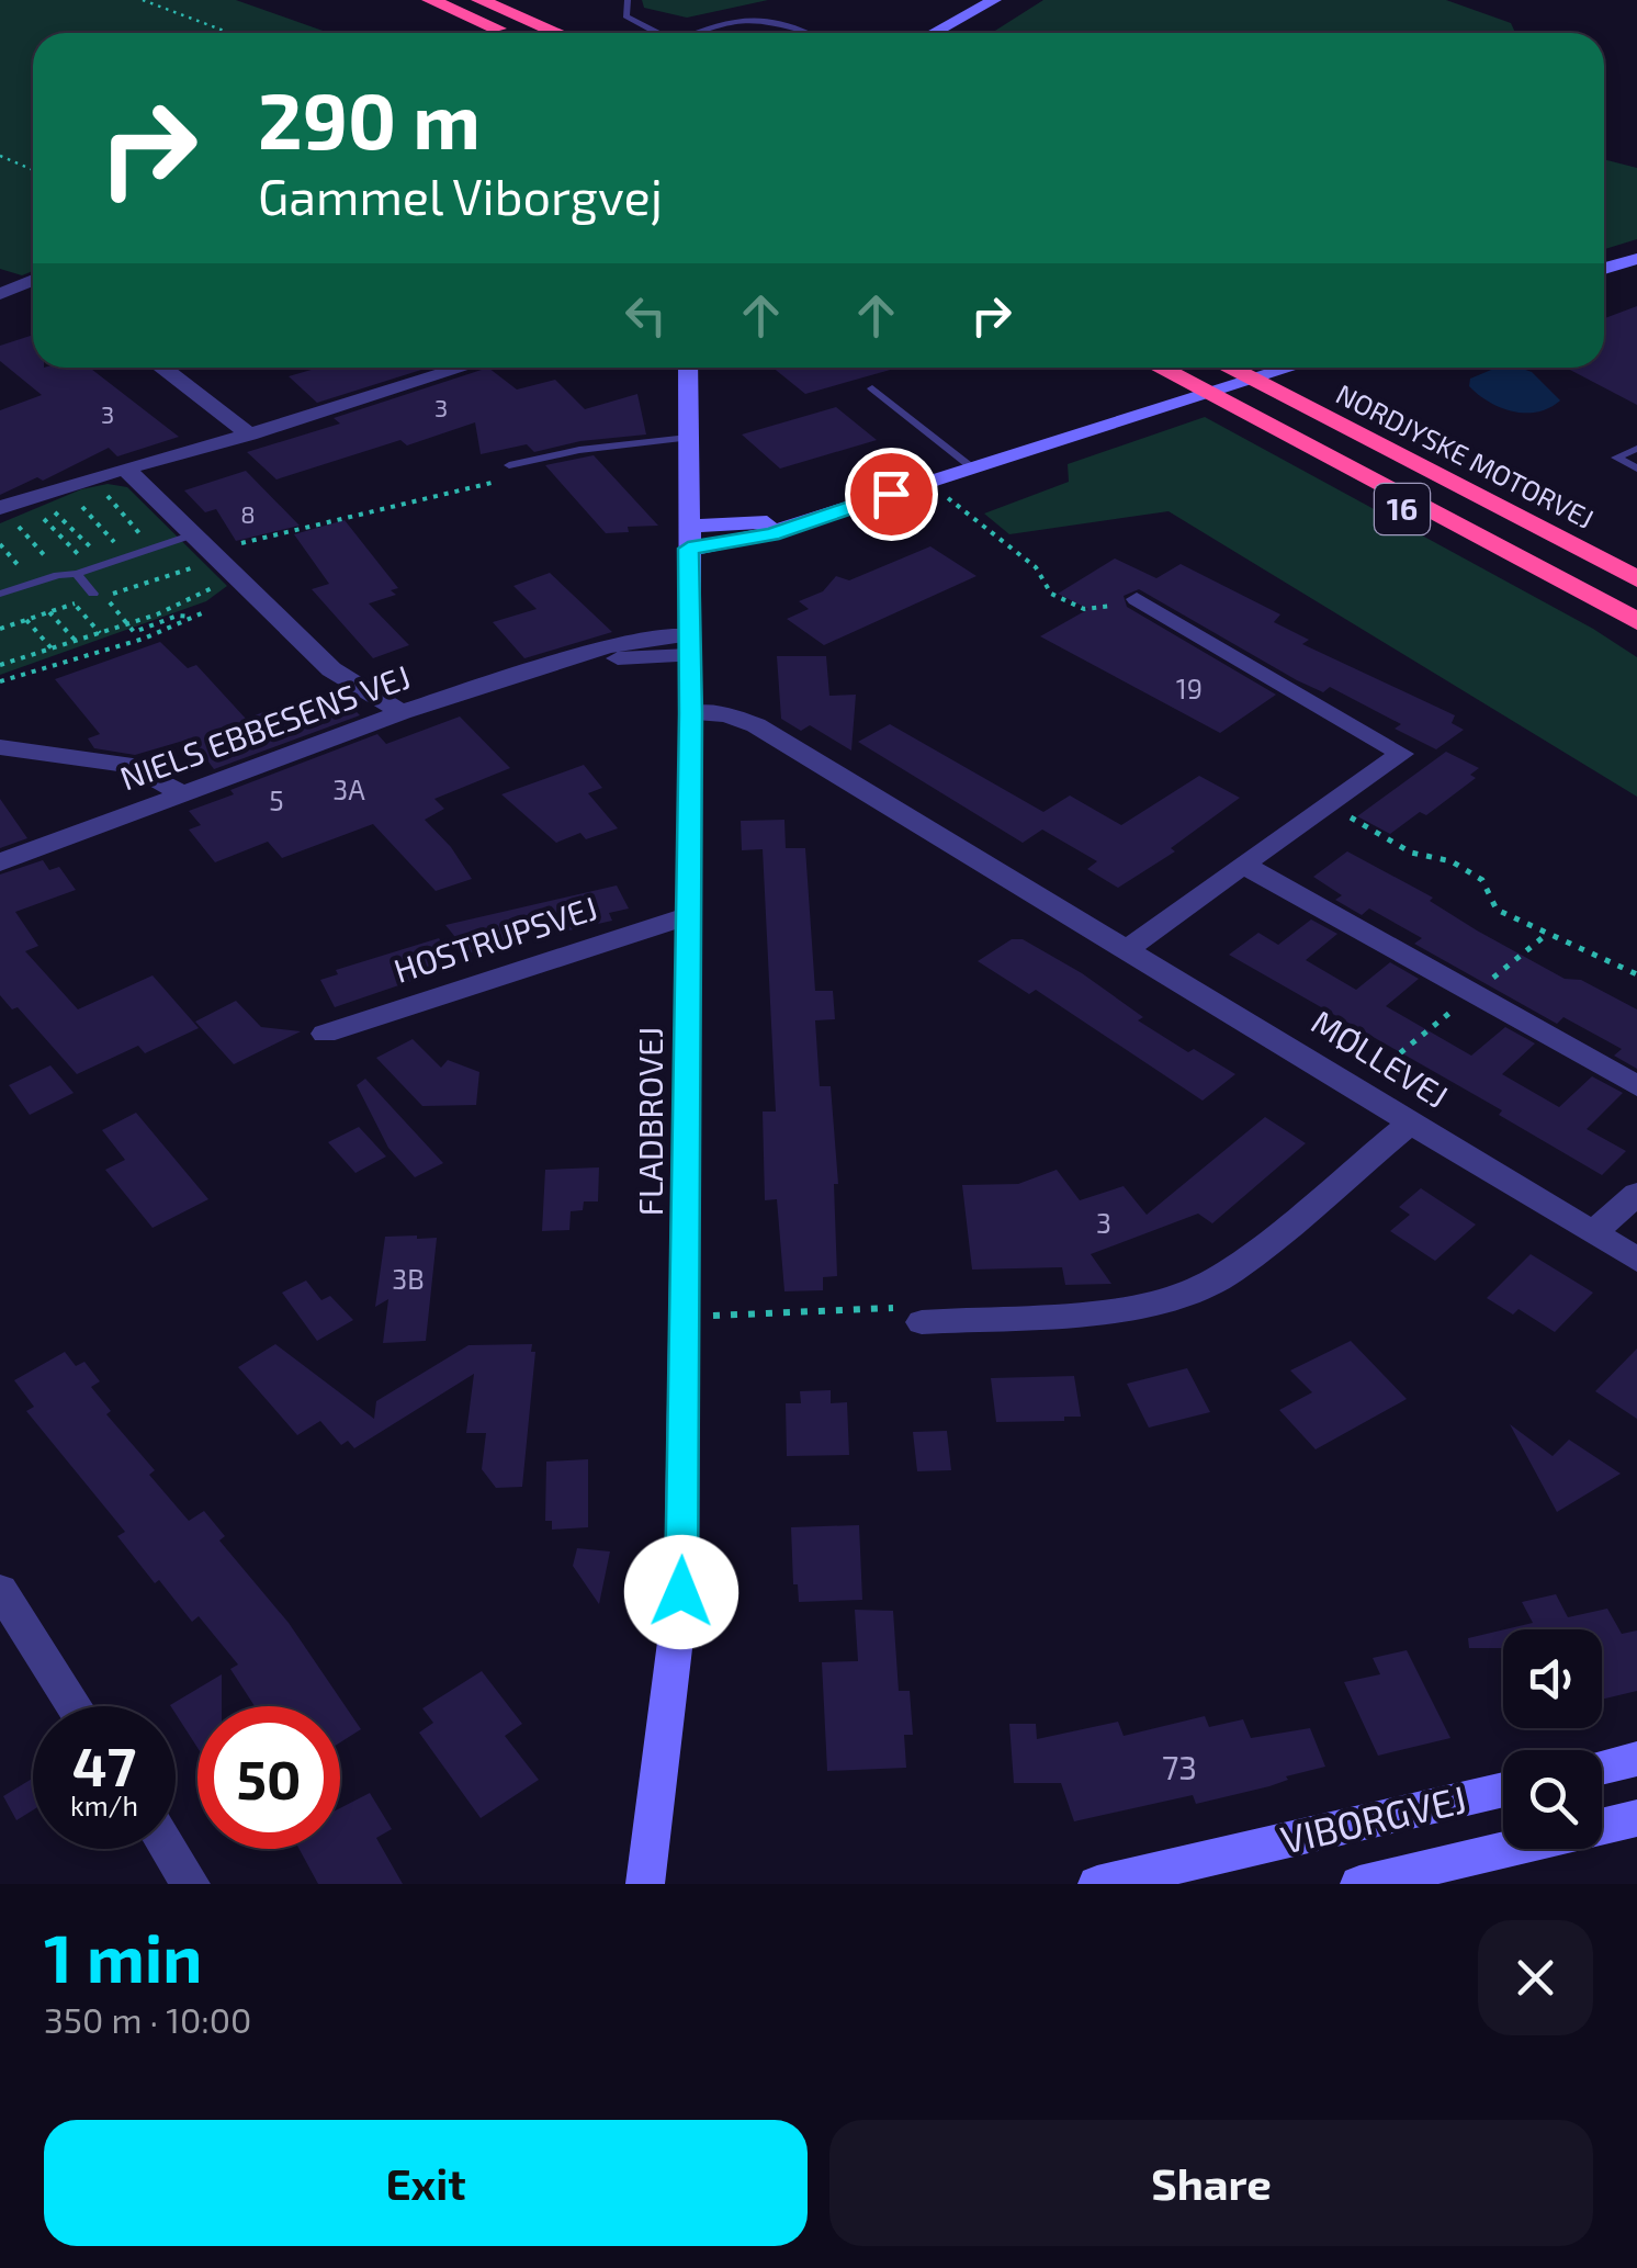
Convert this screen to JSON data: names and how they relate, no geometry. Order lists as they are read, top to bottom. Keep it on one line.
{"streets":{"highway":["NORDJYSKE MOTORVEJ","16"],"main road":["FLADBROVEJ","VIBORGVEJ"],"street":["NIELS EBBESENS VEJ","HOSTRUPSVEJ","MØLLEVEJ"]},"crossings":[["NORDJYSKE MOTORVEJ","16"],["NIELS EBBESENS VEJ","FLADBROVEJ"],["HOSTRUPSVEJ","FLADBROVEJ"],["MØLLEVEJ","FLADBROVEJ"]],"house_numbers":["3","3","8","19","3A","5","3","3B","73"],"page":{"turn":["290 m","Gammel Viborgvej"],"speed":"47 km/h","limit":"50","heading":["1 min","350 m · 10:00"],"buttons":["Exit","Share"]}}
